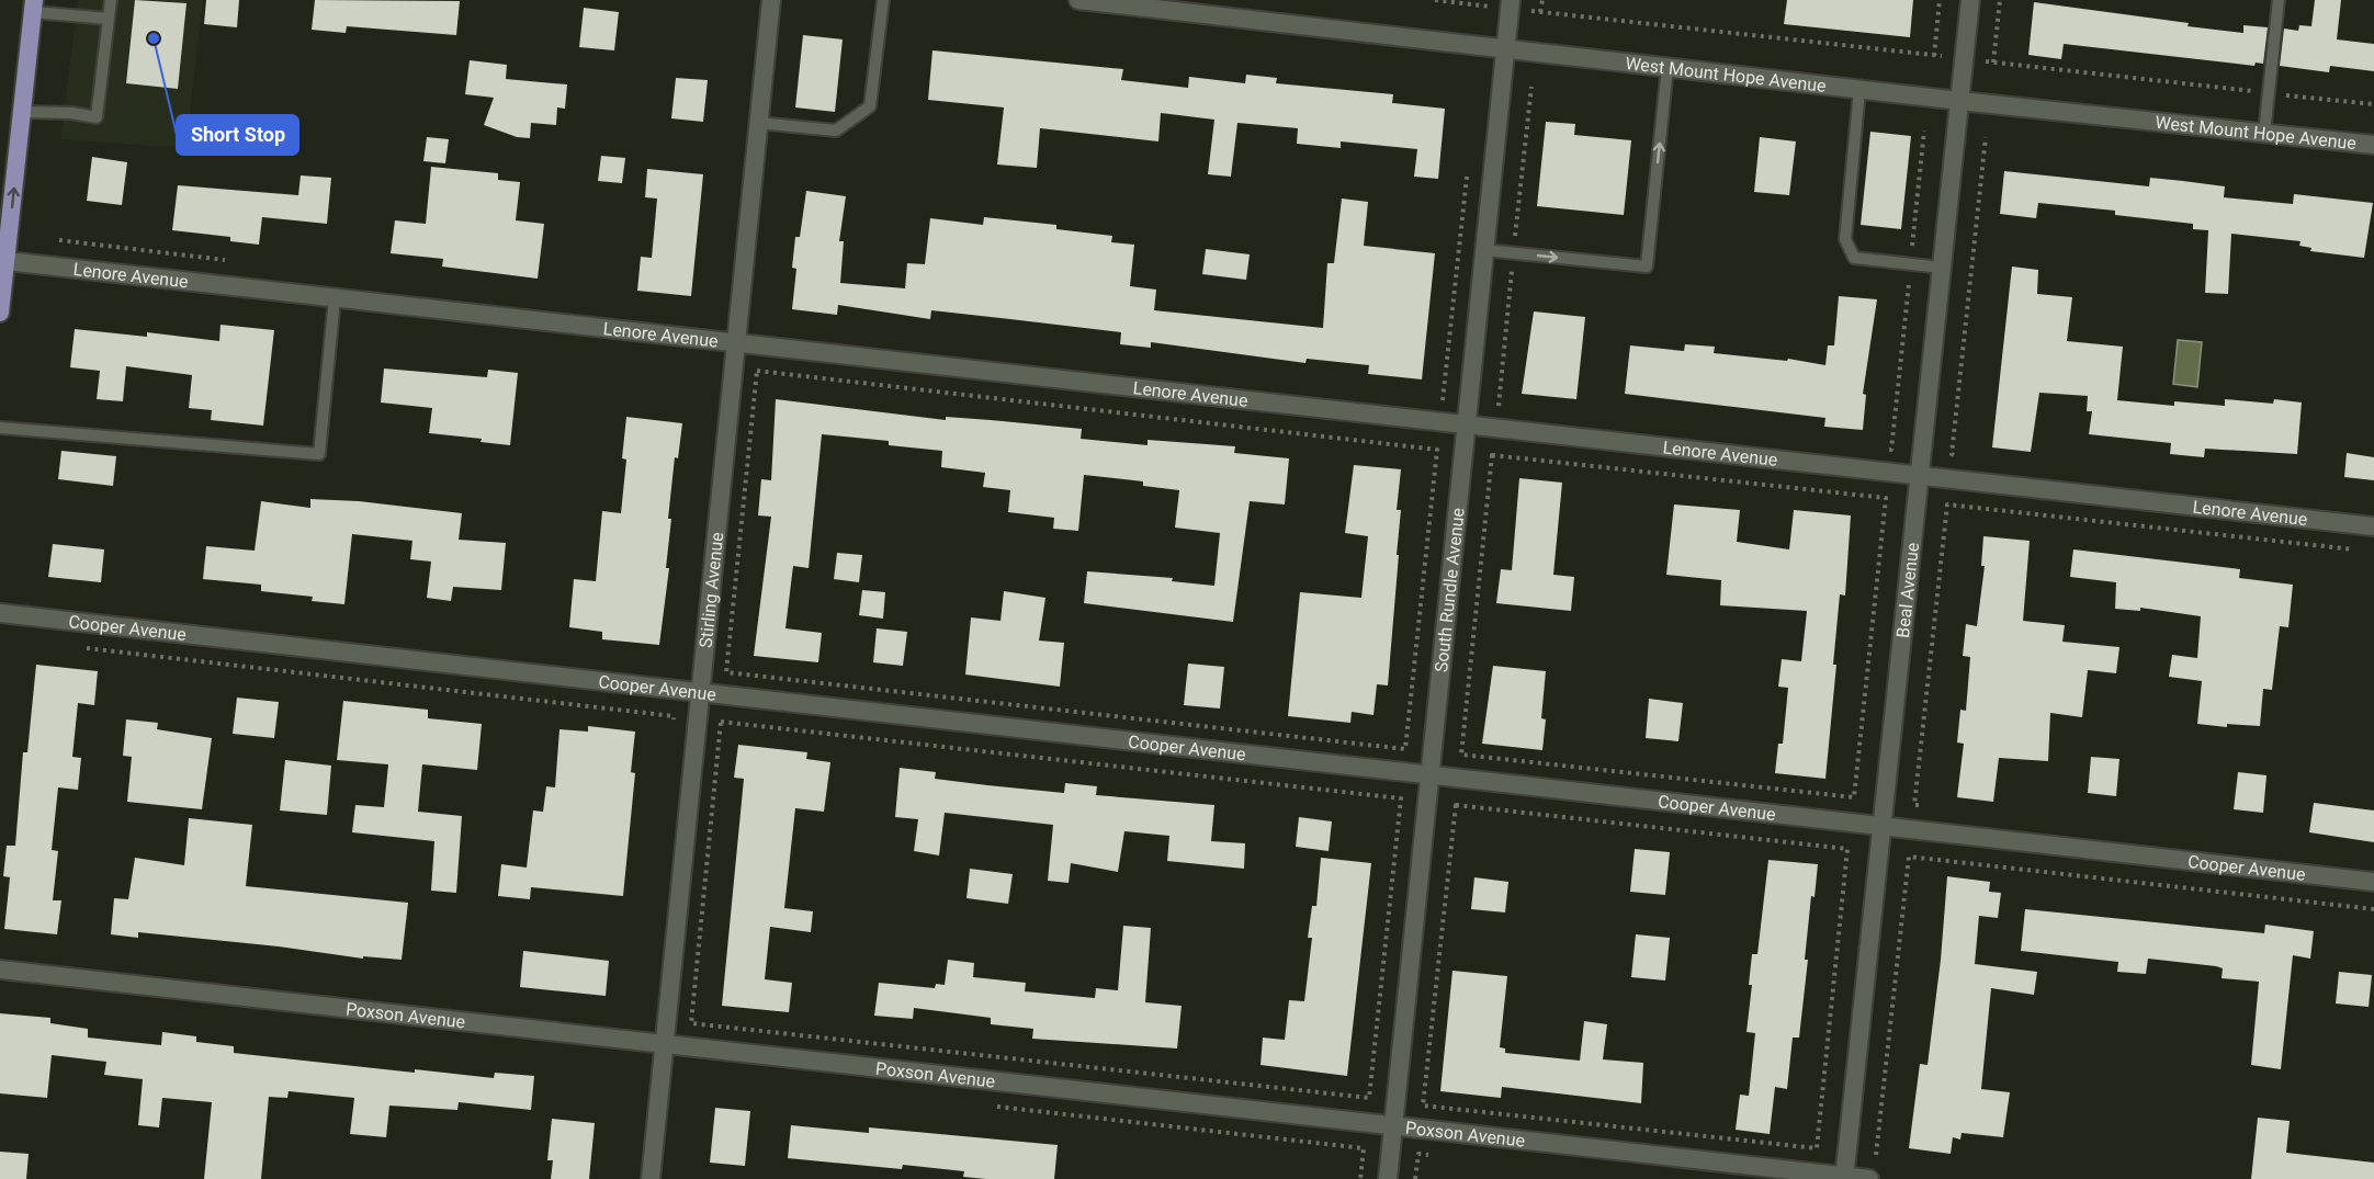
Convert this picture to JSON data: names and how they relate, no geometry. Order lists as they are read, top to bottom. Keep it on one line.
{"streets":{"street":["West Mount Hope Avenue","Lenore Avenue","Beal Avenue","Stirling Avenue","South Rundle Avenue","Cooper Avenue","Poxson Avenue"]},"crossings":[["West Mount Hope Avenue","Beal Avenue"],["West Mount Hope Avenue","South Rundle Avenue"],["Lenore Avenue","Beal Avenue"],["Lenore Avenue","Stirling Avenue"],["Lenore Avenue","South Rundle Avenue"],["Beal Avenue","Cooper Avenue"],["Beal Avenue","Poxson Avenue"],["Stirling Avenue","Cooper Avenue"],["Stirling Avenue","Poxson Avenue"],["South Rundle Avenue","Cooper Avenue"],["South Rundle Avenue","Poxson Avenue"]],"places":["Short Stop"]}
